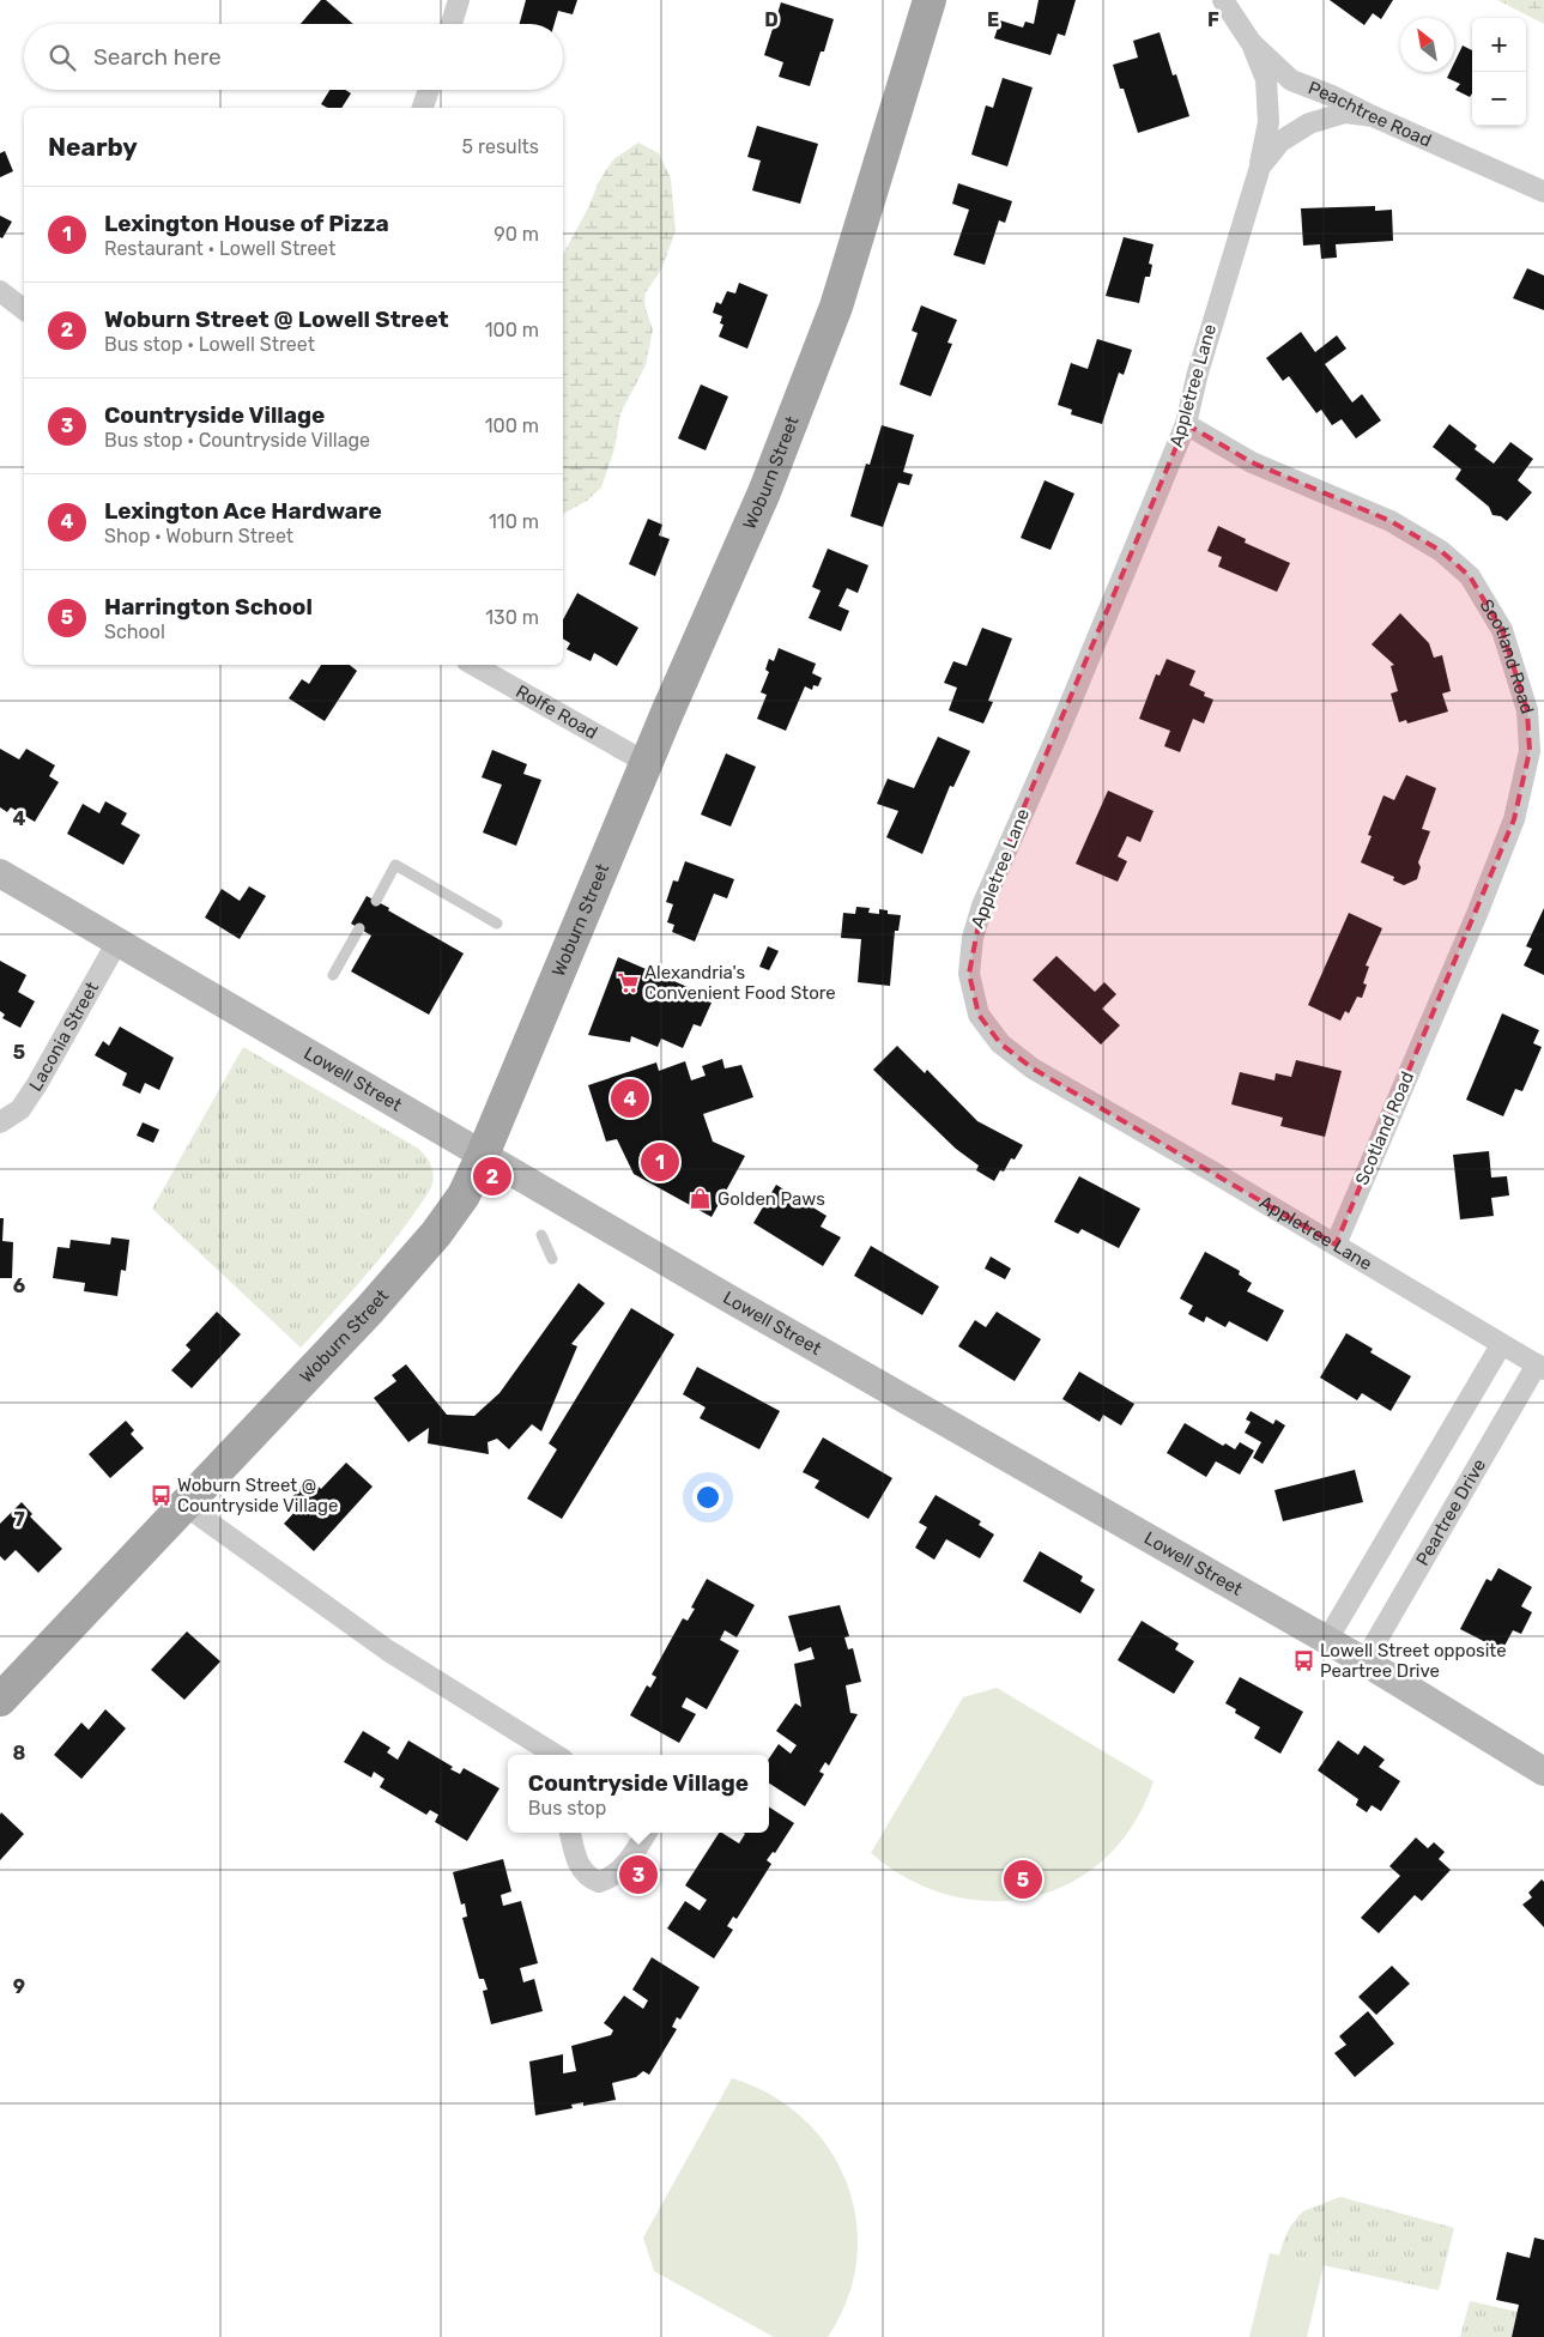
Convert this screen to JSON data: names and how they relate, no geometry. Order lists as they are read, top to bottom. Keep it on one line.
{"streets":{"main road":["Woburn Street","Lowell Street"],"street":["Peachtree Road","Appletree Lane","Scotland Road","Rolfe Road","Laconia Street","Peartree Drive"]},"crossings":[["Peachtree Road","Appletree Lane"],["Appletree Lane","Scotland Road"],["Appletree Lane","Peartree Drive"],["Woburn Street","Rolfe Road"],["Woburn Street","Lowell Street"],["Laconia Street","Lowell Street"],["Lowell Street","Peartree Drive"]],"places":{"supermarket":["Alexandria's Convenient Food Store"],"shop":["Golden Paws"],"bus stop":["Woburn Street @ Countryside Village","Lowell Street opposite Peartree Drive"]},"north":"top left","page":{"map_buttons":["+","−"],"search":"Search here","heading":["Nearby","5 results"],"list":[{"mark":"1","name":"Lexington House of Pizza","note":"Restaurant · Lowell Street","value":"90 m"},{"mark":"2","name":"Woburn Street @ Lowell Street","note":"Bus stop · Lowell Street","value":"100 m"},{"mark":"3","name":"Countryside Village","note":"Bus stop · Countryside Village","value":"100 m"},{"mark":"4","name":"Lexington Ace Hardware","note":"Shop · Woburn Street","value":"110 m"},{"mark":"5","name":"Harrington School","note":"School","value":"130 m"}],"pins":["4","1","2","3","5"],"popup":["Countryside Village","Bus stop"]},"grid":{"columns":["D","E","F"],"rows":["4","5","6","7","8","9"]}}
